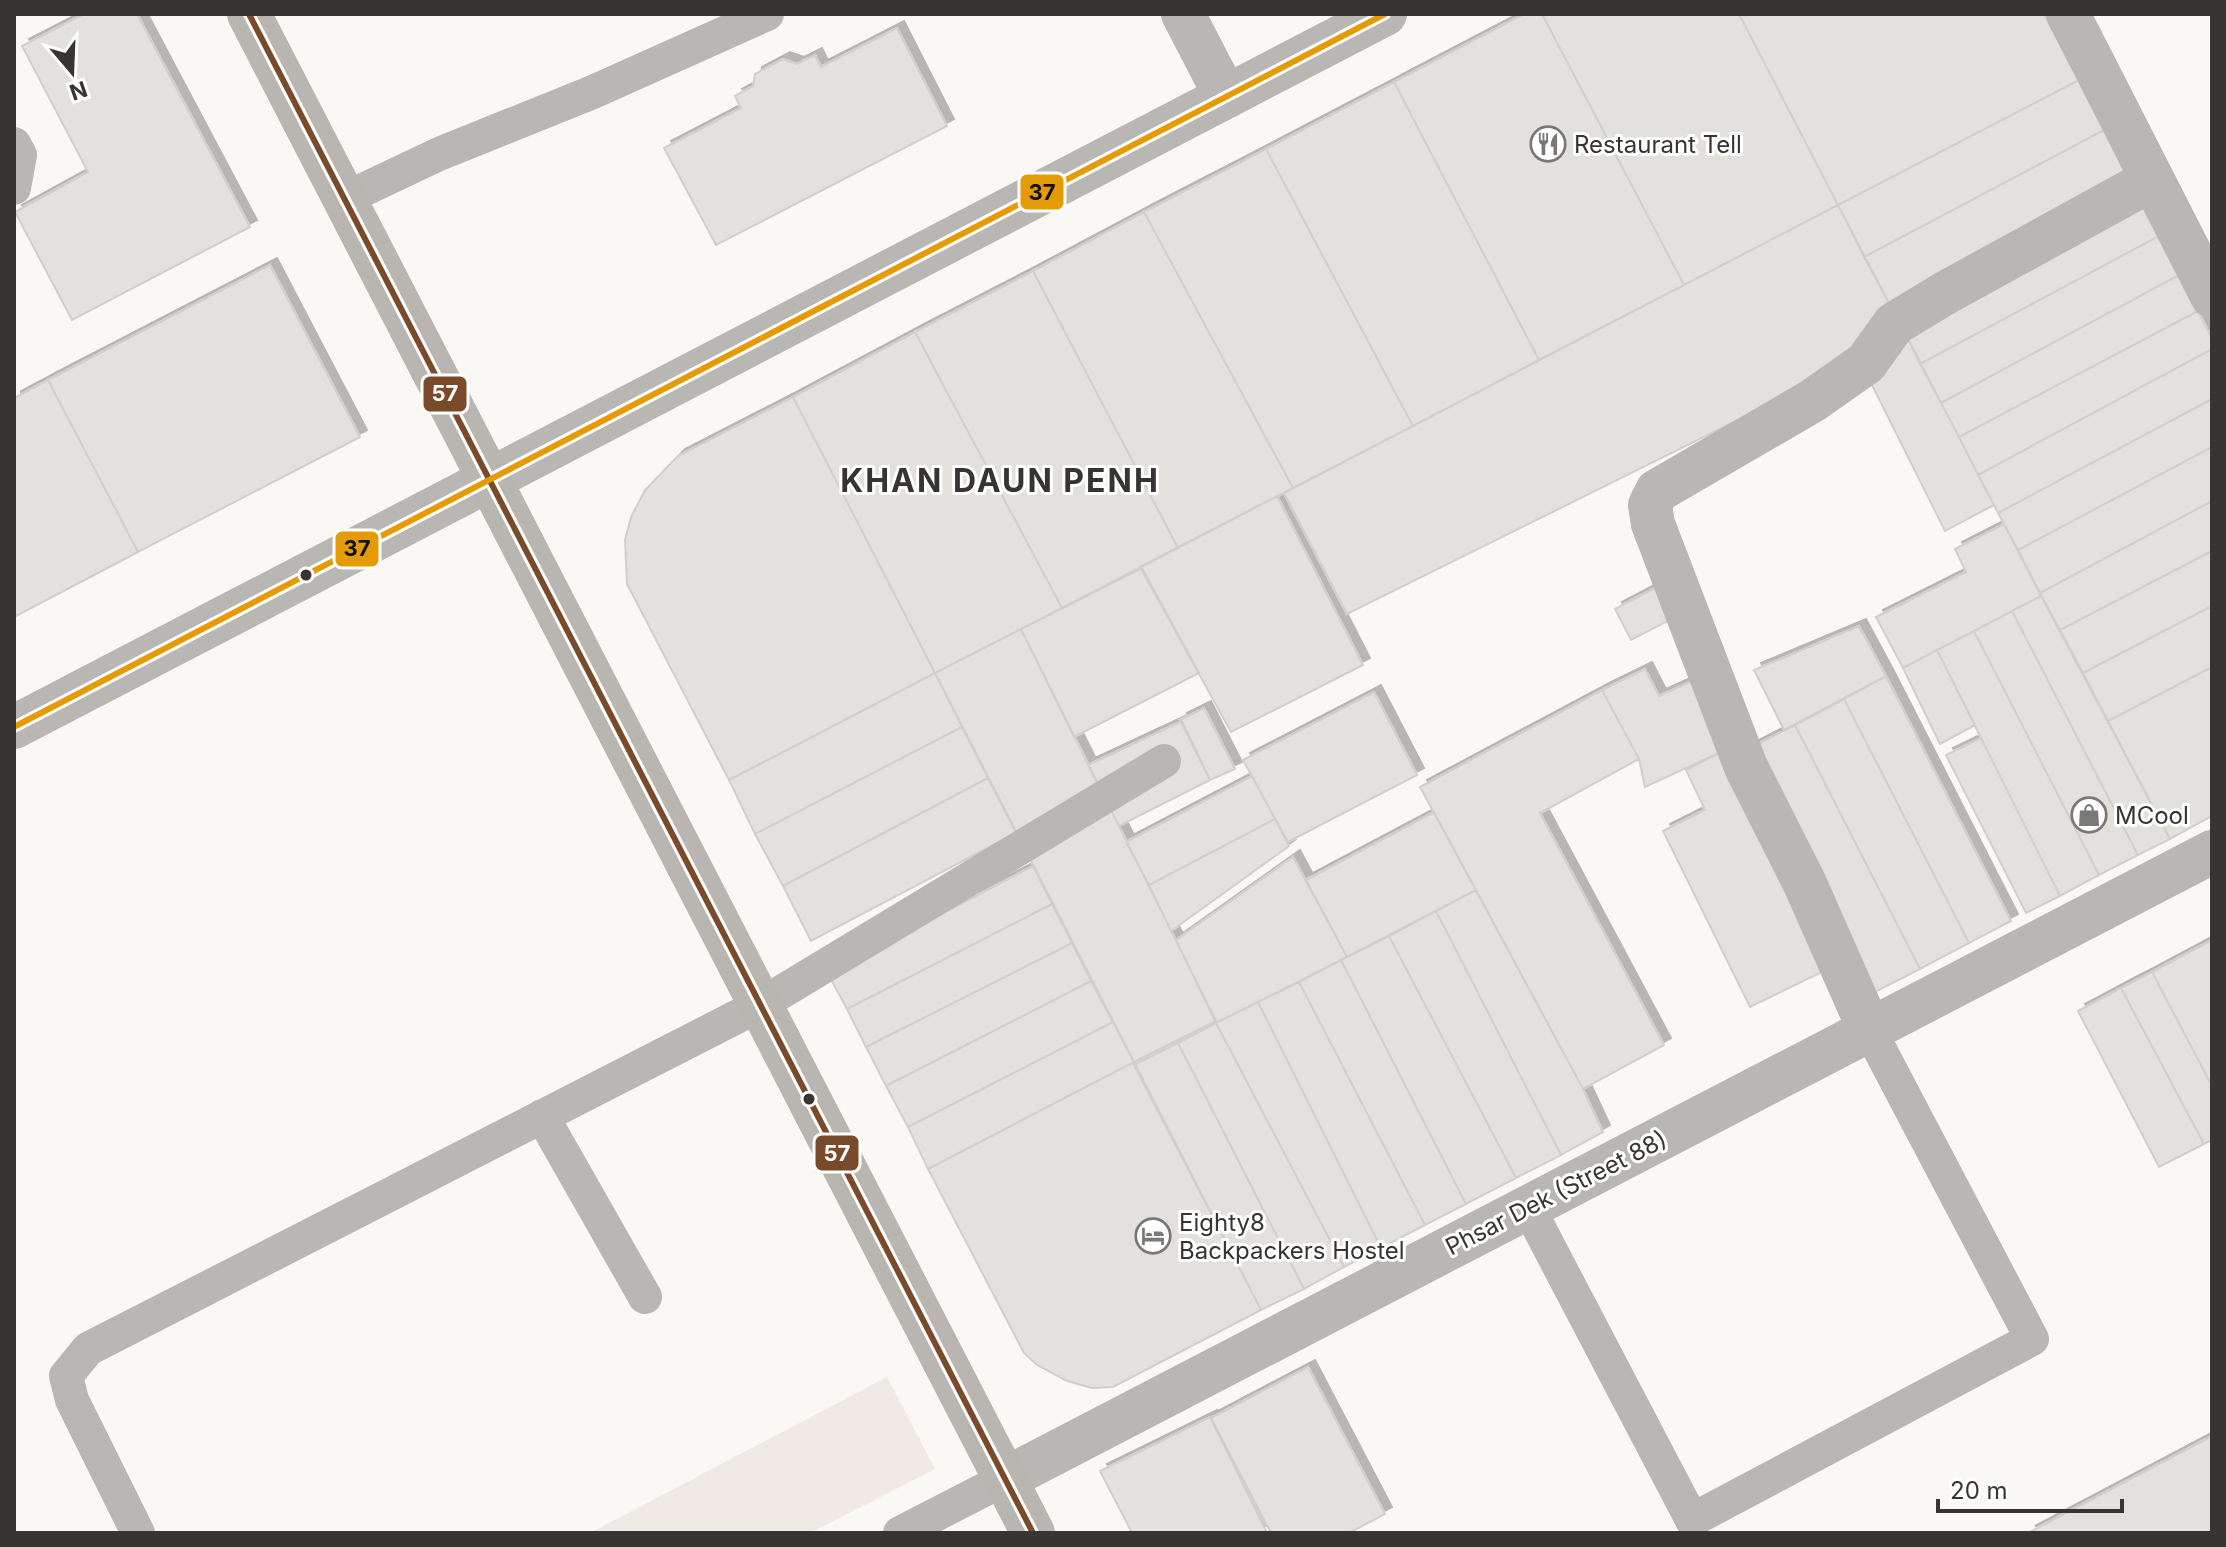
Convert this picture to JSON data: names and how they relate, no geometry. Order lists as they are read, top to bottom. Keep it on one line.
{"streets":{"street":["Phsar Dek (Street 88)"]},"districts":["KHAN DAUN PENH"],"places":{"restaurant":["Restaurant Tell"],"shop":["MCool"],"hotel":["Eighty8 Backpackers Hostel"]},"lines":["transit line 57","transit line 37"],"scale_bar":"20 m","north":"bottom"}
